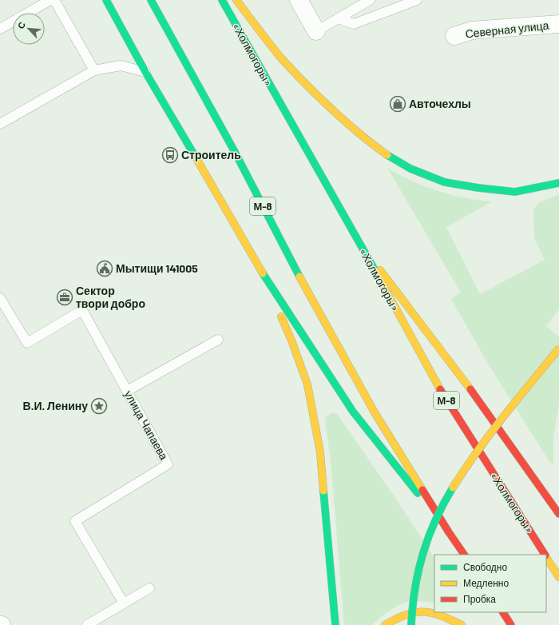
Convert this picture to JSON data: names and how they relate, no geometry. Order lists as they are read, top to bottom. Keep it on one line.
{"streets":{"main road":["«Холмогоры»","М-8"],"street":["Северная улица"],"lane":["улица Чапаева"]},"places":{"shop":["Авточехлы"],"bus stop":["Строитель"],"public building":["Мытищи 141005"],"office":["Сектор твори добро"],"place":["В.И. Ленину"]},"legend":["Свободно","Медленно","Пробка"],"north":"top left"}
